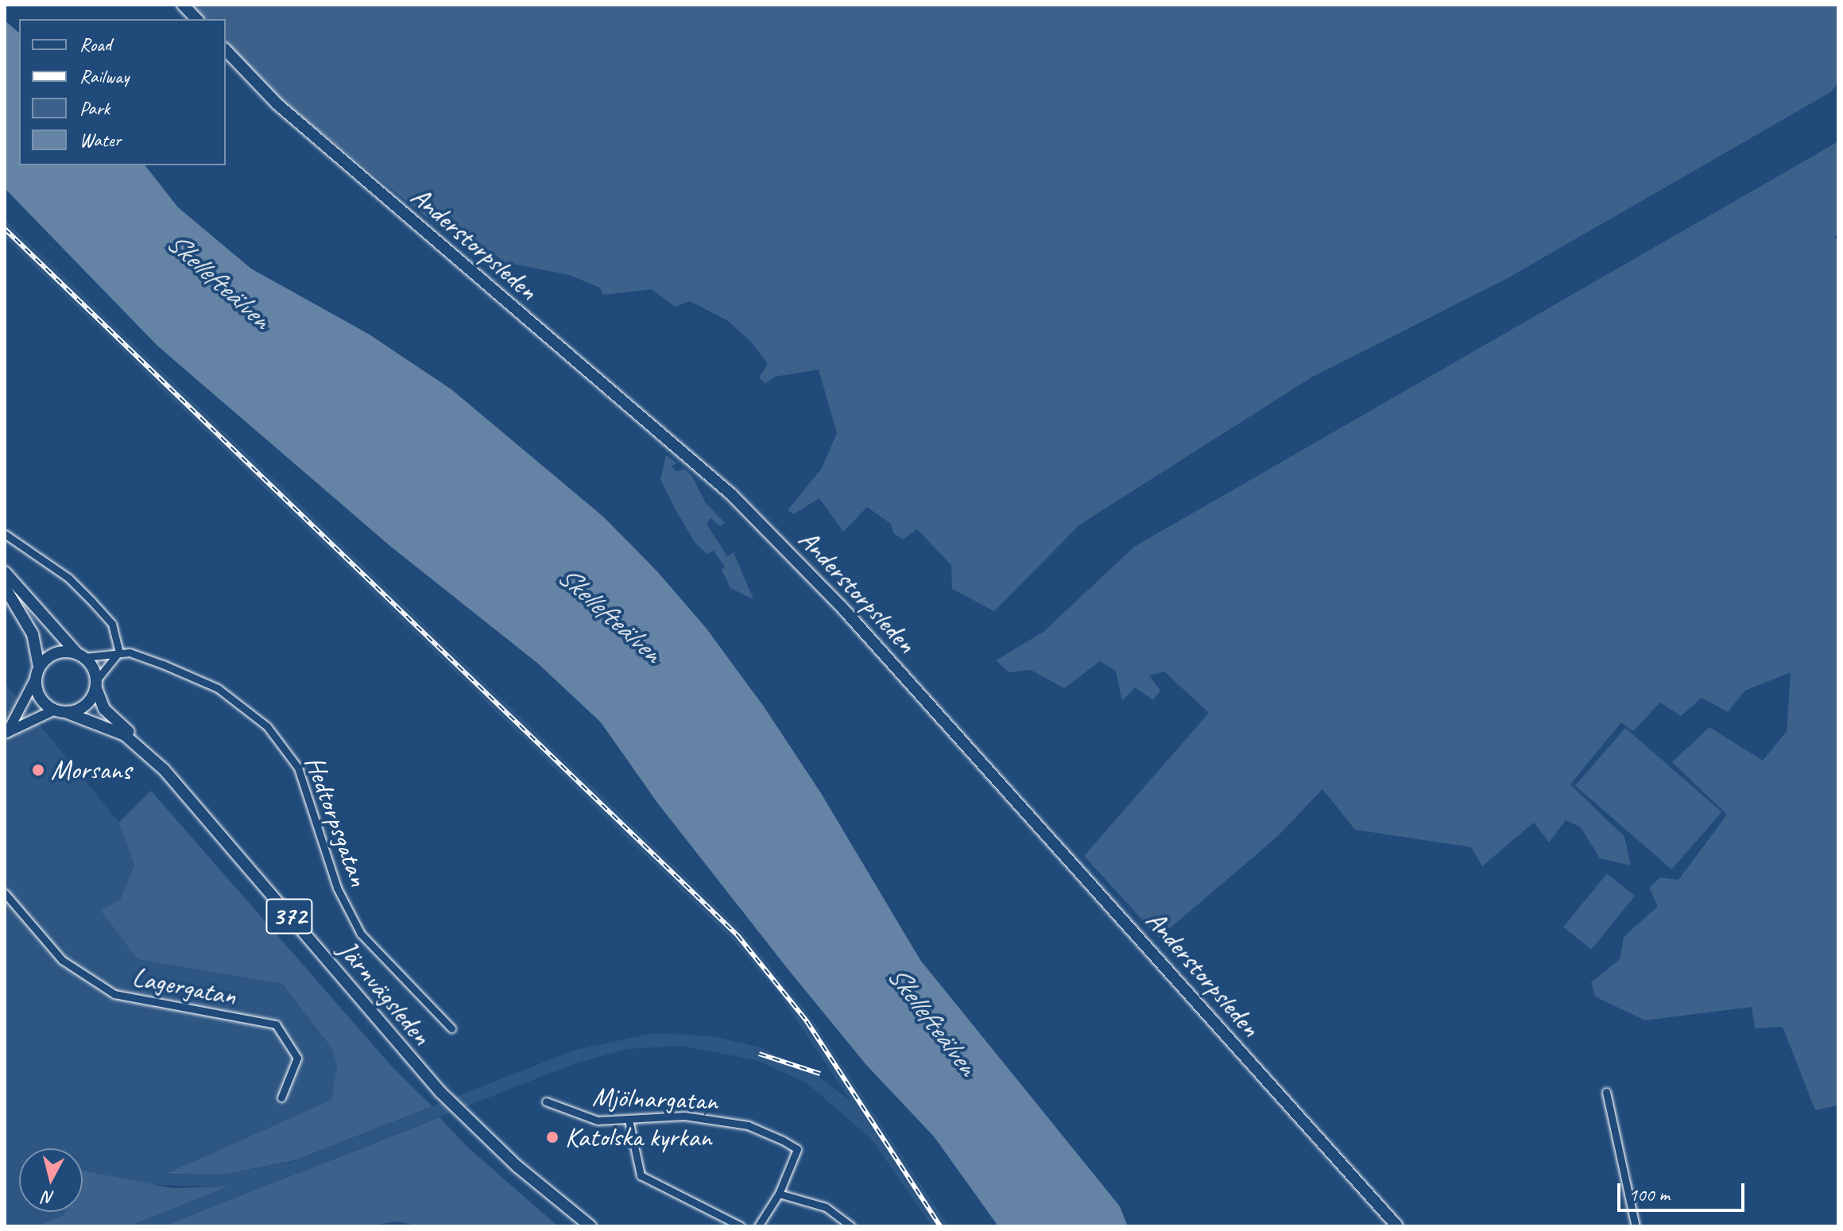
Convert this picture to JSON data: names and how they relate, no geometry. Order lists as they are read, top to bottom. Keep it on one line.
{"streets":{"main road":["Anderstorpsleden","372","Järnvägsleden"],"street":["Hedtorpsgatan","Lagergatan","Mjölnargatan"]},"water":["Skellefteälven"],"places":["Morsans","Katolska kyrkan"],"legend":["Road","Railway","Park","Water"],"scale_bar":"100 m","north":"bottom"}
